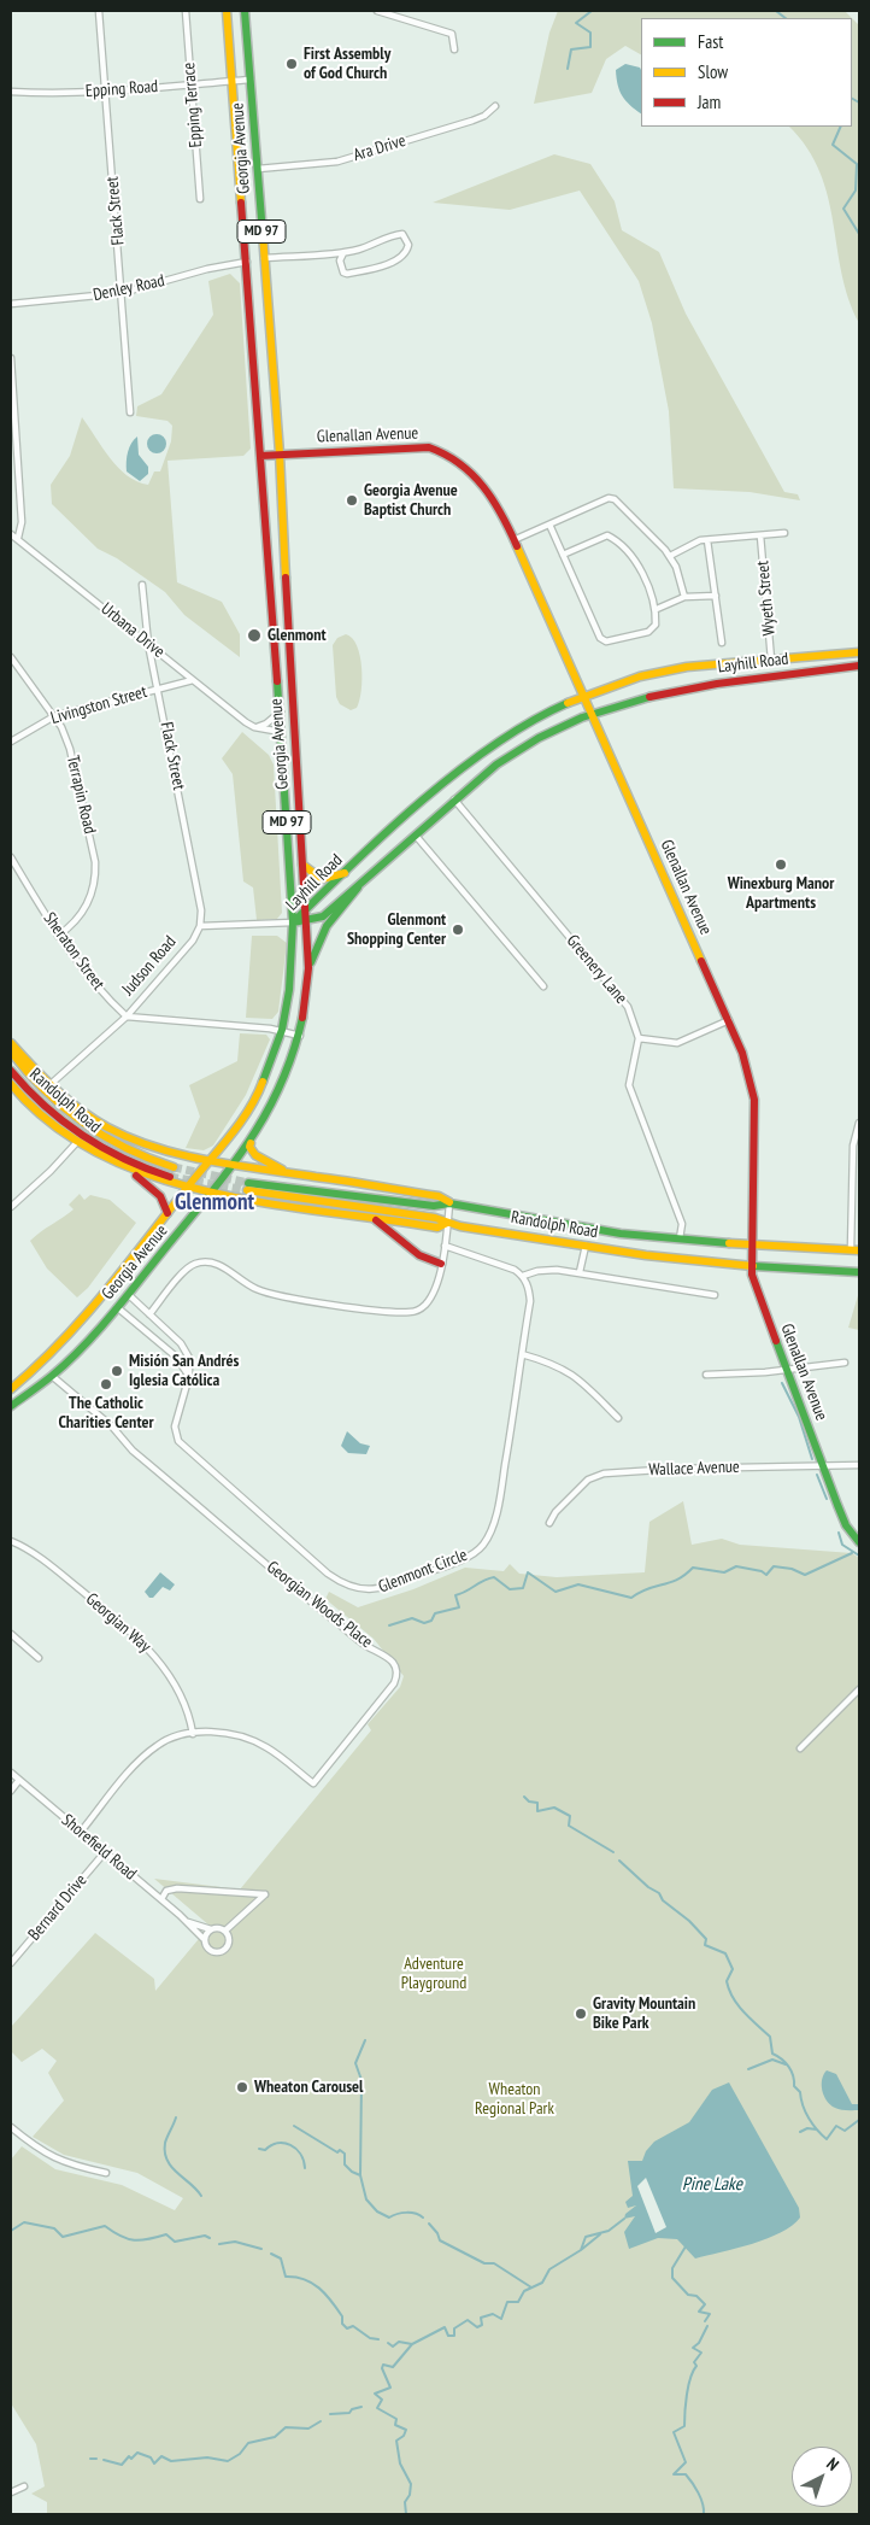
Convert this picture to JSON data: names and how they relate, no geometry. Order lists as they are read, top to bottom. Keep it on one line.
{"streets":{"main road":["Georgia Avenue","MD 97","Glenallan Avenue","Layhill Road","Randolph Road"],"street":["Epping Road","Epping Terrace","Ara Drive","Flack Street","Denley Road","Wyeth Street","Urbana Drive","Livingston Street","Terrapin Road","Sheraton Street","Judson Road","Greenery Lane","Wallace Avenue","Glenmont Circle","Georgian Woods Place","Georgian Way","Shorefield Road","Bernard Drive"]},"crossings":[["Epping Road","Epping Terrace"],["Epping Road","Georgia Avenue"],["Epping Road","Flack Street"],["Georgia Avenue","Ara Drive"],["Georgia Avenue","Denley Road"],["Georgia Avenue","Glenallan Avenue"],["Georgia Avenue","Urbana Drive"],["Georgia Avenue","Layhill Road"],["Georgia Avenue","Glenmont Circle"],["Georgia Avenue","Georgian Woods Place"],["Flack Street","Denley Road"],["Flack Street","Urbana Drive"],["Flack Street","Livingston Street"],["Flack Street","Judson Road"],["Glenallan Avenue","Layhill Road"],["Glenallan Avenue","Randolph Road"],["Glenallan Avenue","Wallace Avenue"],["Wyeth Street","Layhill Road"],["Urbana Drive","Livingston Street"],["Layhill Road","Greenery Lane"],["Livingston Street","Terrapin Road"],["Terrapin Road","Sheraton Street"],["Sheraton Street","Judson Road"],["Georgian Woods Place","Georgian Way"],["Georgian Woods Place","Shorefield Road"],["Shorefield Road","Bernard Drive"]],"districts":["Glenmont"],"water":["Pine Lake"],"parks":["Adventure Playground","Wheaton Regional Park"],"places":["First Assembly of God Church","Georgia Avenue Baptist Church","Glenmont","Winexburg Manor Apartments","Glenmont Shopping Center","Misión San Andrés Iglesia Católica","The Catholic Charities Center","Gravity Mountain Bike Park","Wheaton Carousel"],"legend":["Fast","Slow","Jam"],"north":"top right"}
